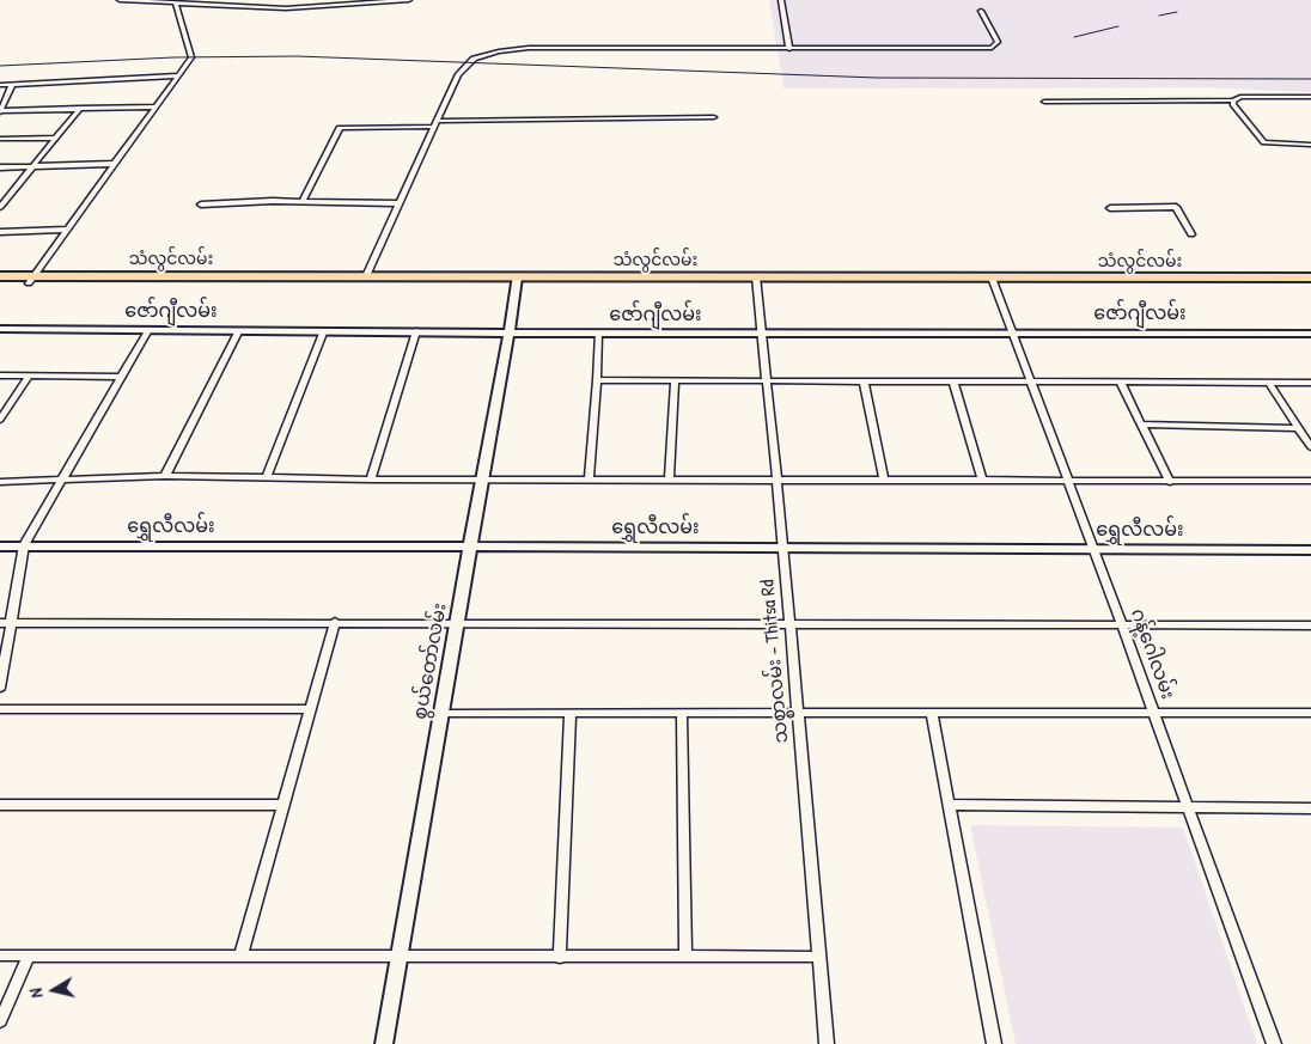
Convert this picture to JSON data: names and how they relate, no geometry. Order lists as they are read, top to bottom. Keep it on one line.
{"streets":{"main road":["သံလွင်လမ်း"],"street":["ဇော်ဂျီလမ်း","ရွှေလီလမ်း","ဂန့်ဂေါလမ်း","စွယ်တော်လမ်း","သစ္စာလမ်း - Thitsa Rd"]},"crossings":[["သံလွင်လမ်း","ဂန့်ဂေါလမ်း"],["သံလွင်လမ်း","စွယ်တော်လမ်း"],["သံလွင်လမ်း","သစ္စာလမ်း - Thitsa Rd"],["ဇော်ဂျီလမ်း","ဂန့်ဂေါလမ်း"],["ဇော်ဂျီလမ်း","စွယ်တော်လမ်း"],["ဇော်ဂျီလမ်း","သစ္စာလမ်း - Thitsa Rd"],["ရွှေလီလမ်း","ဂန့်ဂေါလမ်း"],["ရွှေလီလမ်း","စွယ်တော်လမ်း"],["ရွှေလီလမ်း","သစ္စာလမ်း - Thitsa Rd"]],"north":"left"}
